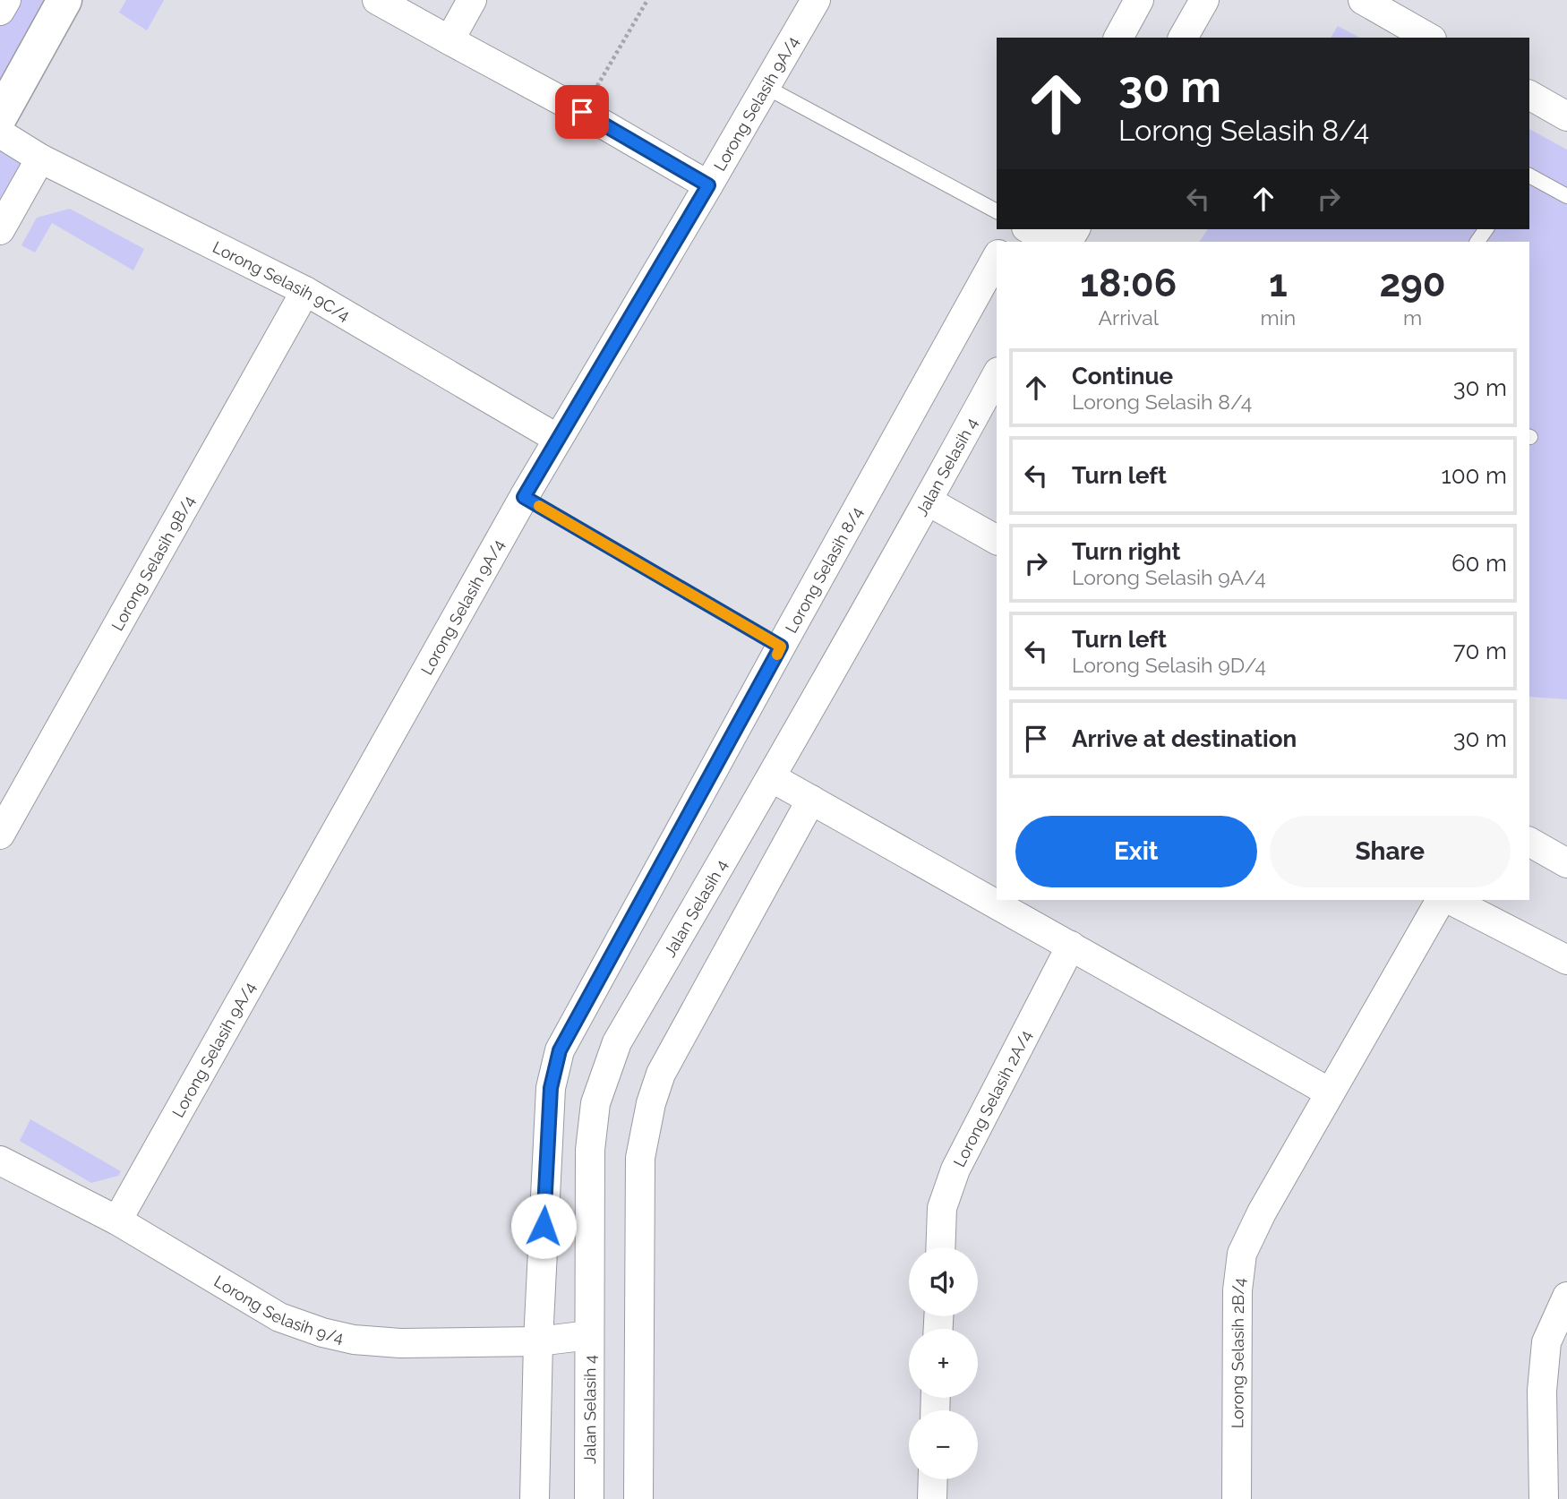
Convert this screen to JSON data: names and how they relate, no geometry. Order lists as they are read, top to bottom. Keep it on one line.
{"streets":{"street":["Lorong Selasih 9A/4","Lorong Selasih 9C/4","Jalan Selasih 4","Lorong Selasih 9B/4","Lorong Selasih 8/4","Lorong Selasih 2A/4","Lorong Selasih 9/4","Lorong Selasih 2B/4"]},"crossings":[["Lorong Selasih 9A/4","Lorong Selasih 9C/4"],["Lorong Selasih 9A/4","Lorong Selasih 9/4"],["Lorong Selasih 9C/4","Lorong Selasih 9B/4"],["Jalan Selasih 4","Lorong Selasih 9/4"],["Lorong Selasih 8/4","Lorong Selasih 9/4"]],"page":{"turn":["30 m","Lorong Selasih 8/4"],"eta":["18:06","Arrival","1","min","290","m"],"list":[{"name":"Continue","note":"Lorong Selasih 8/4","value":"30 m"},{"name":"Turn left","value":"100 m"},{"name":"Turn right","note":"Lorong Selasih 9A/4","value":"60 m"},{"name":"Turn left","note":"Lorong Selasih 9D/4","value":"70 m"},{"name":"Arrive at destination","value":"30 m"}],"buttons":["Exit","Share"],"map_buttons":["+","−"]}}
